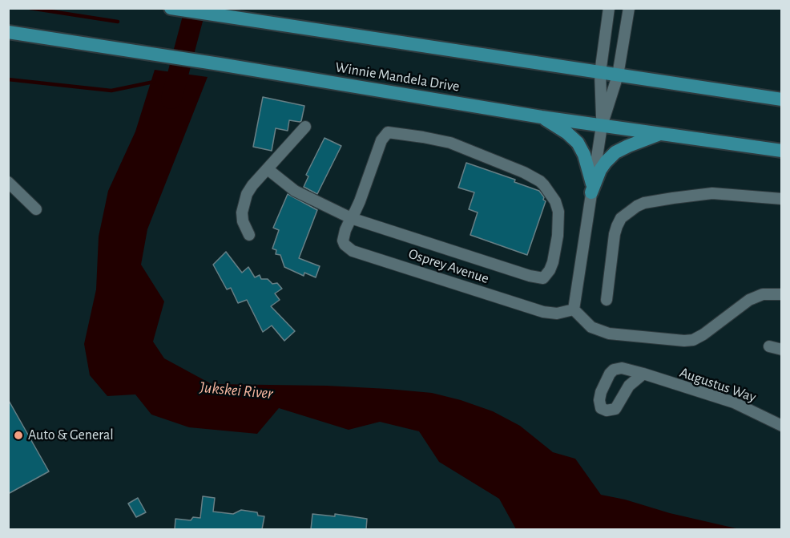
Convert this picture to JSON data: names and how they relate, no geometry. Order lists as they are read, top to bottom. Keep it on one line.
{"streets":{"main road":["Winnie Mandela Drive"],"street":["Osprey Avenue","Augustus Way"]},"water":["Jukskei River"],"places":["Auto & General"]}
